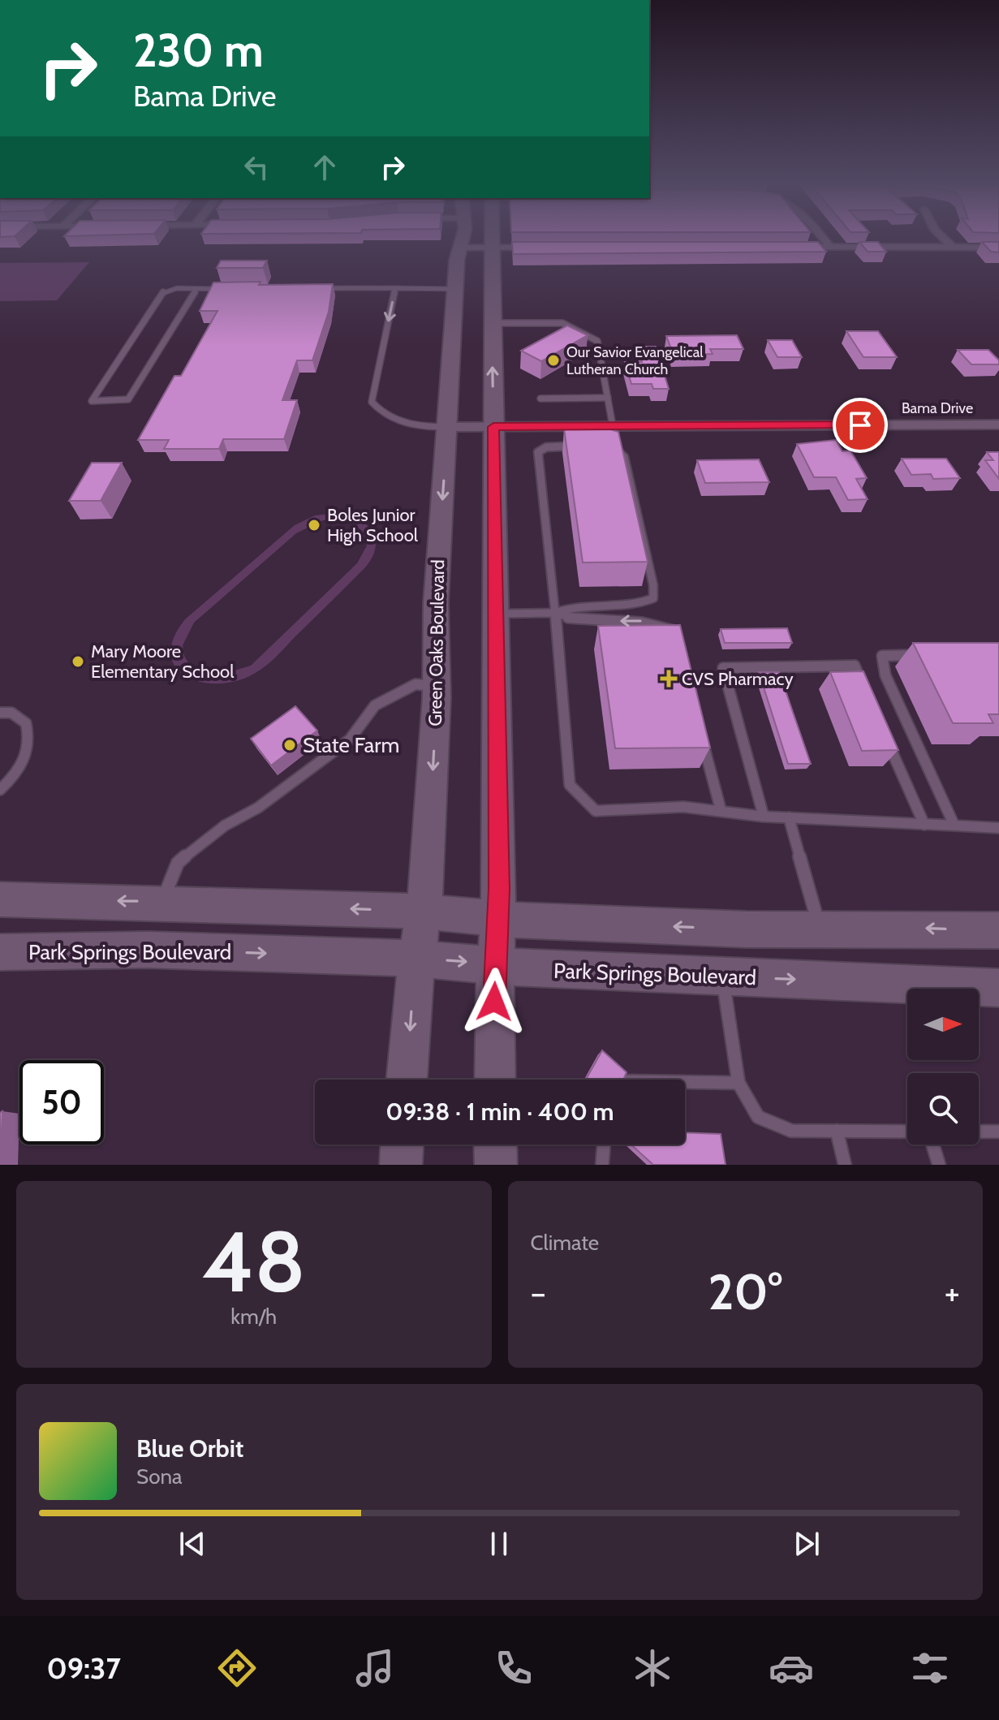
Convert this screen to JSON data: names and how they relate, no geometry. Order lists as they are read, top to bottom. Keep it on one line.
{"streets":{"main road":["Green Oaks Boulevard","Park Springs Boulevard"],"street":["Bama Drive"]},"crossings":[["Bama Drive","Green Oaks Boulevard"],["Green Oaks Boulevard","Park Springs Boulevard"]],"places":{"other":["Our Savior Evangelical Lutheran Church","Boles Junior High School","Mary Moore Elementary School","State Farm"],"health":["CVS Pharmacy"]},"north":"right","page":{"turn":["230 m","Bama Drive"],"limit":"50","trip":"09:38 · 1 min · 400 m","tile":[["48","km/h"],"Climate"],"heat":["−","20°","+"],"song":["Blue Orbit","Sona"],"tabs":"09:37"}}
